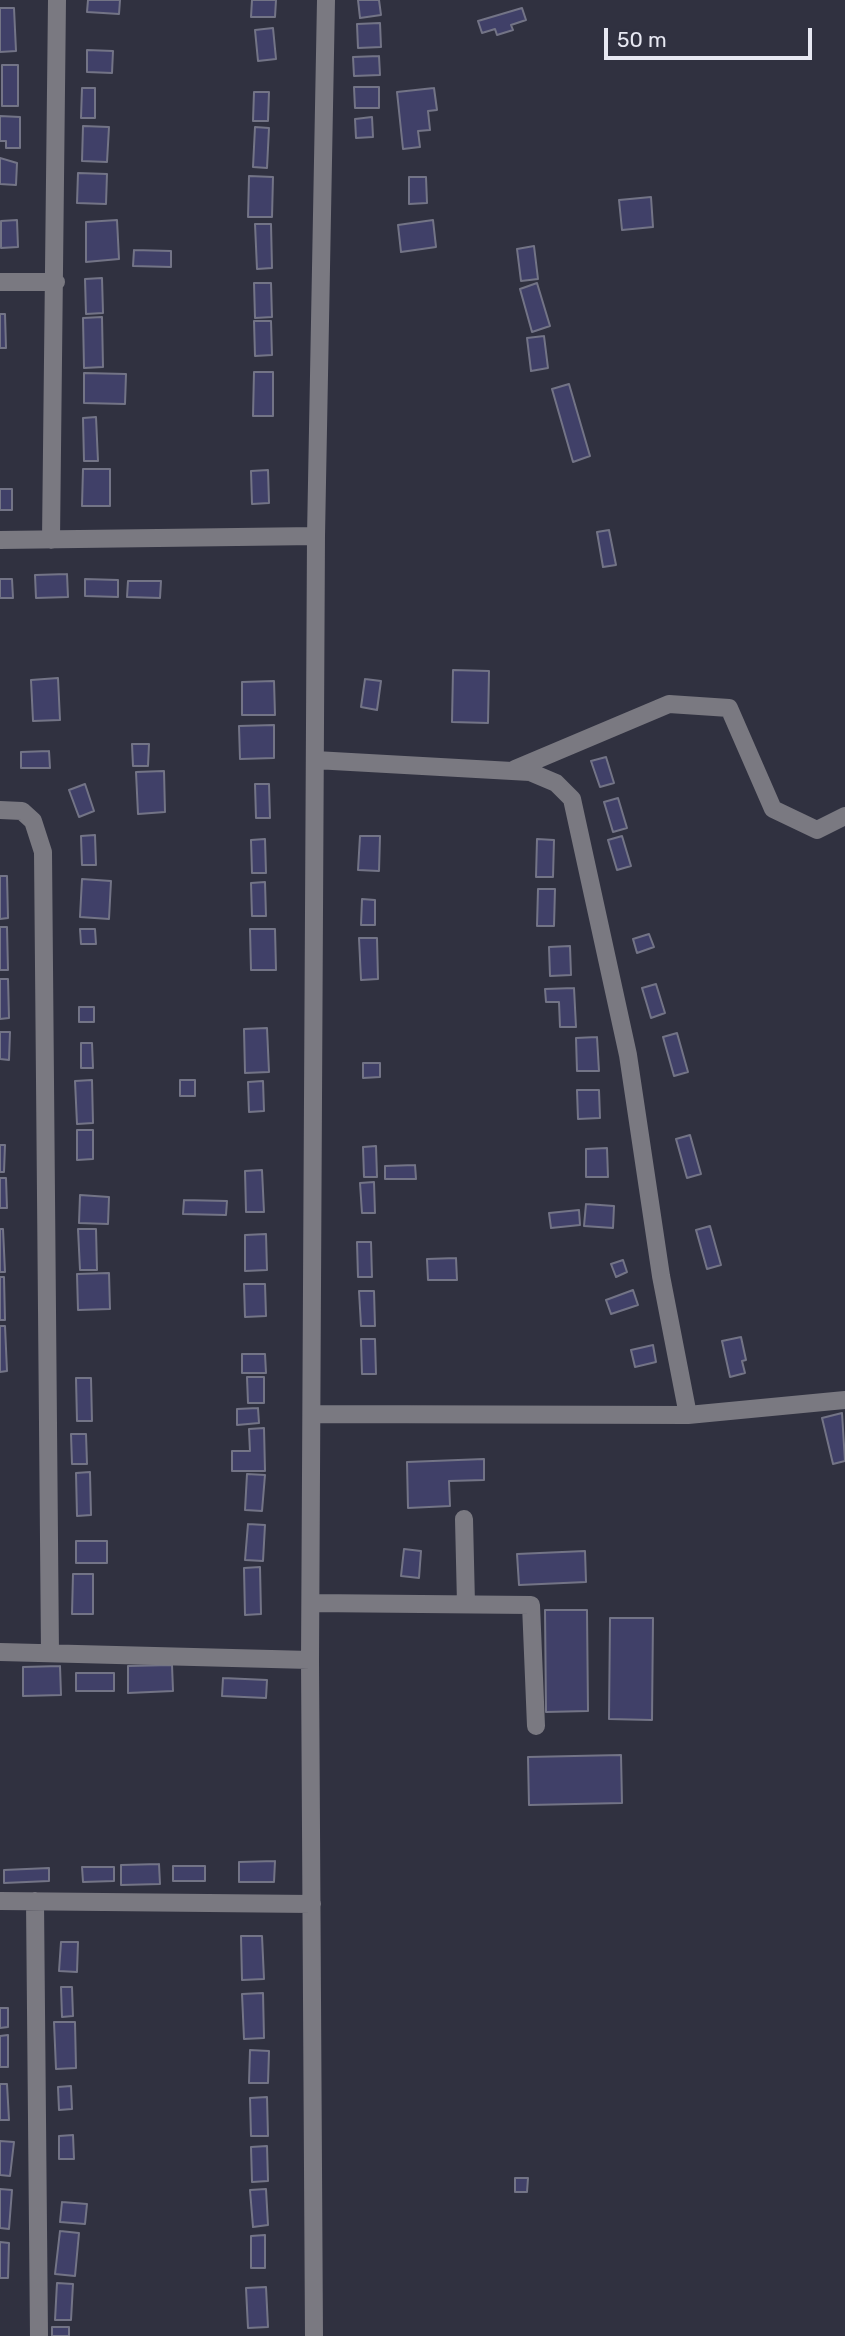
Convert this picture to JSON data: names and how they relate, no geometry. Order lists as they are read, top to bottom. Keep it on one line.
{"scale_bar":"50 m"}
